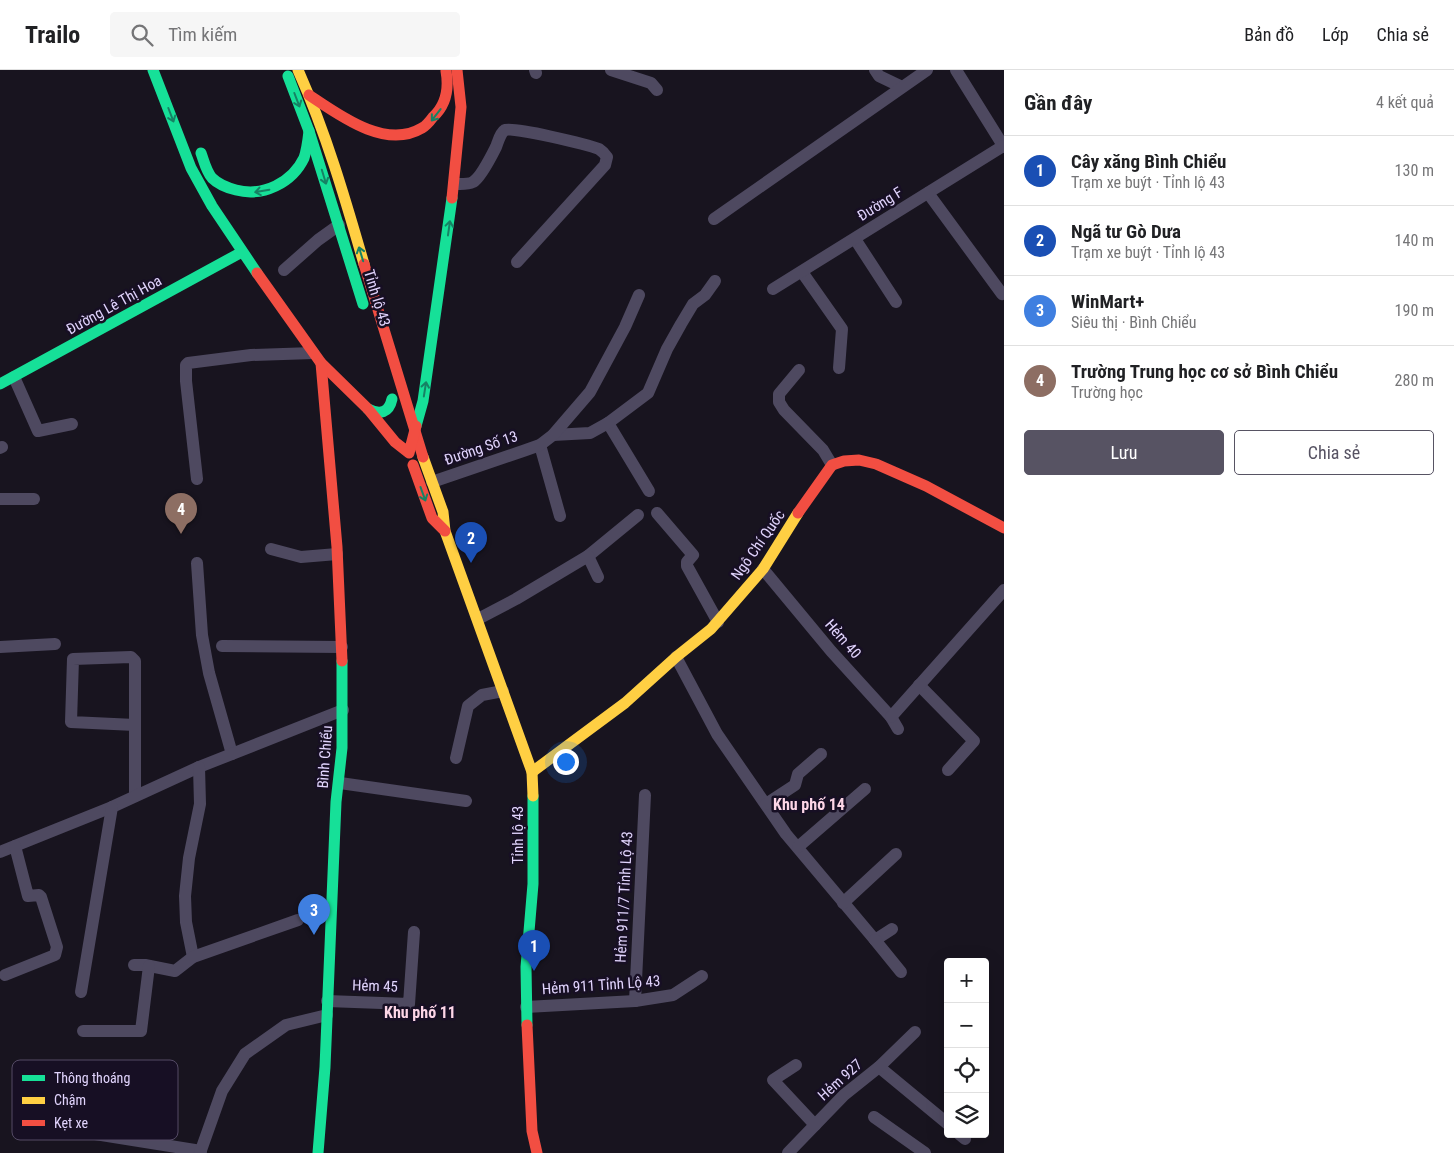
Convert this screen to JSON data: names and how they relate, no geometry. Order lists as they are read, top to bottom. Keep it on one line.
{"streets":{"main road":["Tỉnh lộ 43","Đường Lê Thị Hoa","Ngô Chí Quốc","Bình Chiểu"],"street":["Đường F","Đường Số 13","Hẻm 40","Hẻm 911/7 Tỉnh Lộ 43","Hẻm 911 Tỉnh Lộ 43","Hẻm 45","Hẻm 927"]},"crossings":[["Tỉnh lộ 43","Đường Số 13"],["Tỉnh lộ 43","Ngô Chí Quốc"],["Tỉnh lộ 43","Hẻm 911 Tỉnh Lộ 43"],["Ngô Chí Quốc","Hẻm 40"],["Bình Chiểu","Hẻm 45"],["Hẻm 911/7 Tỉnh Lộ 43","Hẻm 911 Tỉnh Lộ 43"]],"districts":["Khu phố 14","Khu phố 11"],"legend":["Thông thoáng","Chậm","Kẹt xe"],"page":{"header":"Trailo","search":"Tìm kiếm","nav":["Bản đồ","Lớp","Chia sẻ"],"heading":["Gần đây","4 kết quả"],"list":[{"mark":"1","name":"Cây xăng Bình Chiểu","note":"Trạm xe buýt · Tỉnh lộ 43","value":"130 m"},{"mark":"2","name":"Ngã tư Gò Dưa","note":"Trạm xe buýt · Tỉnh lộ 43","value":"140 m"},{"mark":"3","name":"WinMart+","note":"Siêu thị · Bình Chiểu","value":"190 m"},{"mark":"4","name":"Trường Trung học cơ sở Bình Chiểu","note":"Trường học","value":"280 m"}],"buttons":["Lưu","Chia sẻ"],"pins":["4","2","3","1"],"map_buttons":["+","−"]}}
